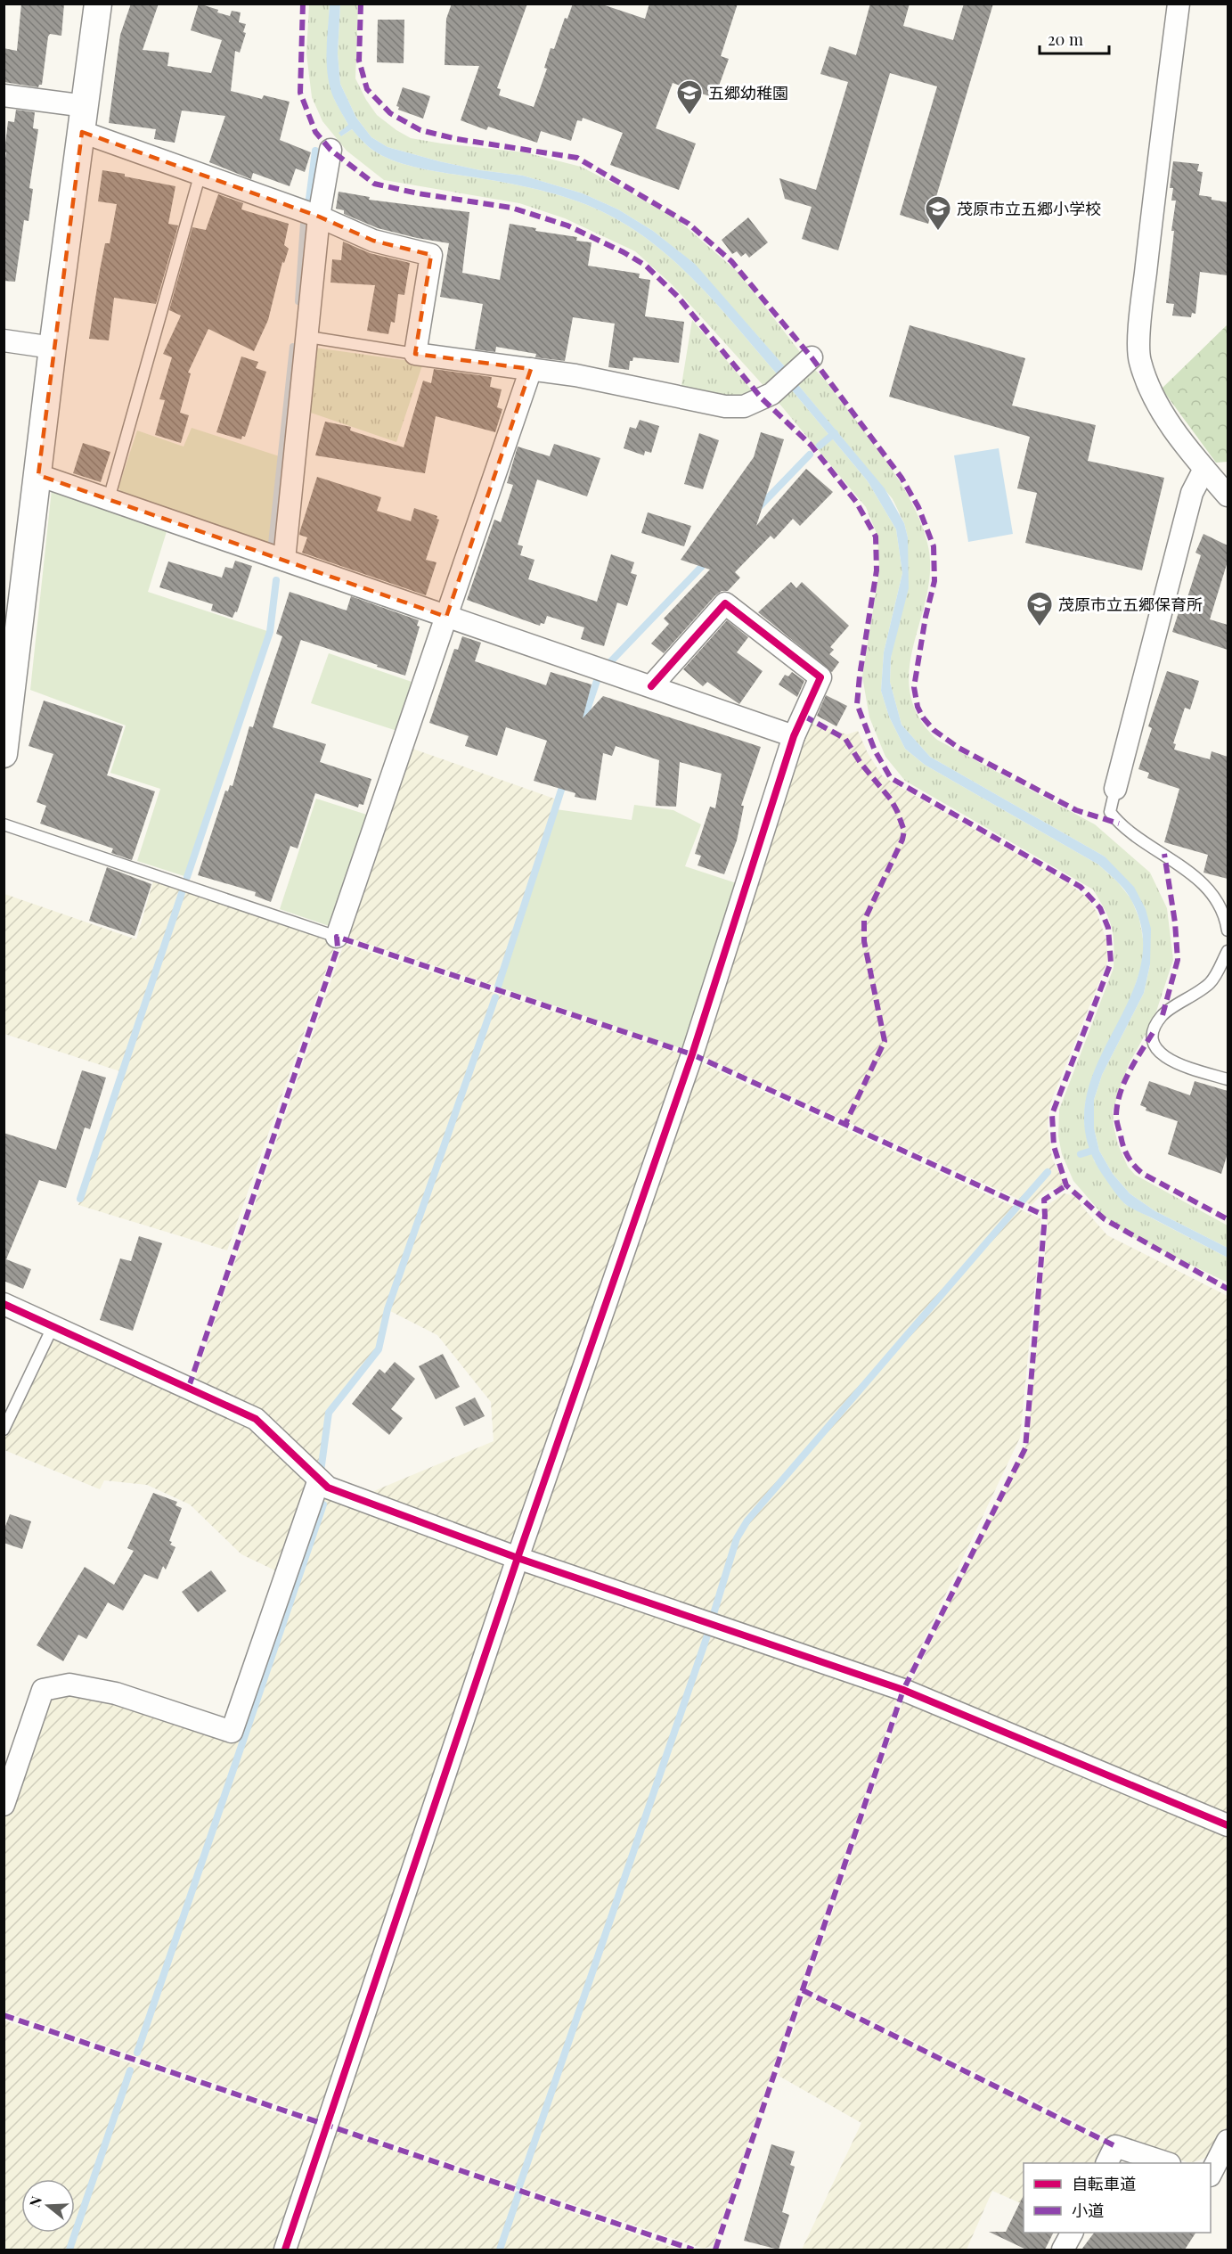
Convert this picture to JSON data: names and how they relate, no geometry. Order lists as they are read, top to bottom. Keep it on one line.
{"places":{"school or university":["五郷幼稚園","茂原市立五郷小学校","茂原市立五郷保育所"]},"legend":["自転車道","小道"],"scale_bar":"20 m","north":"left"}
